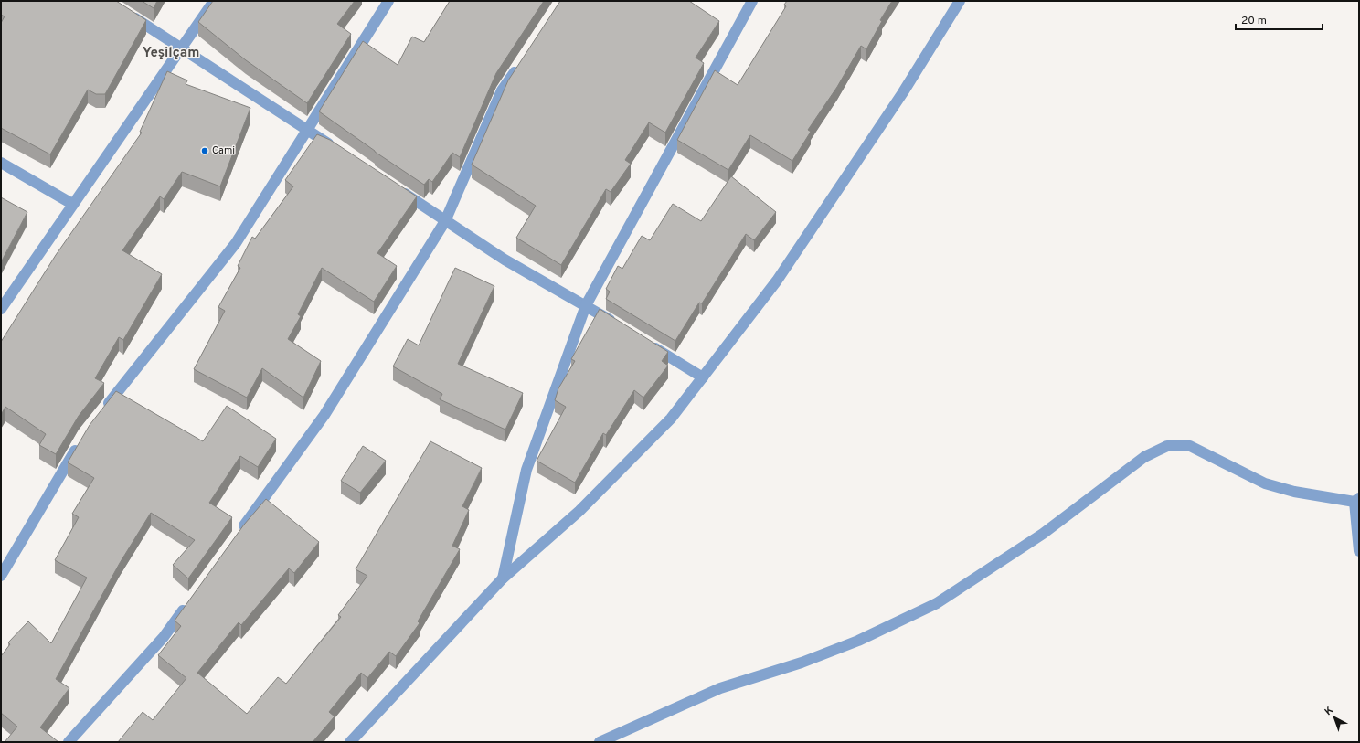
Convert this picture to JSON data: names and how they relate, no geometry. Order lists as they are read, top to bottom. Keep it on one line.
{"districts":["Yeşilçam"],"places":["Cami"],"scale_bar":"20 m","north":"top left"}
